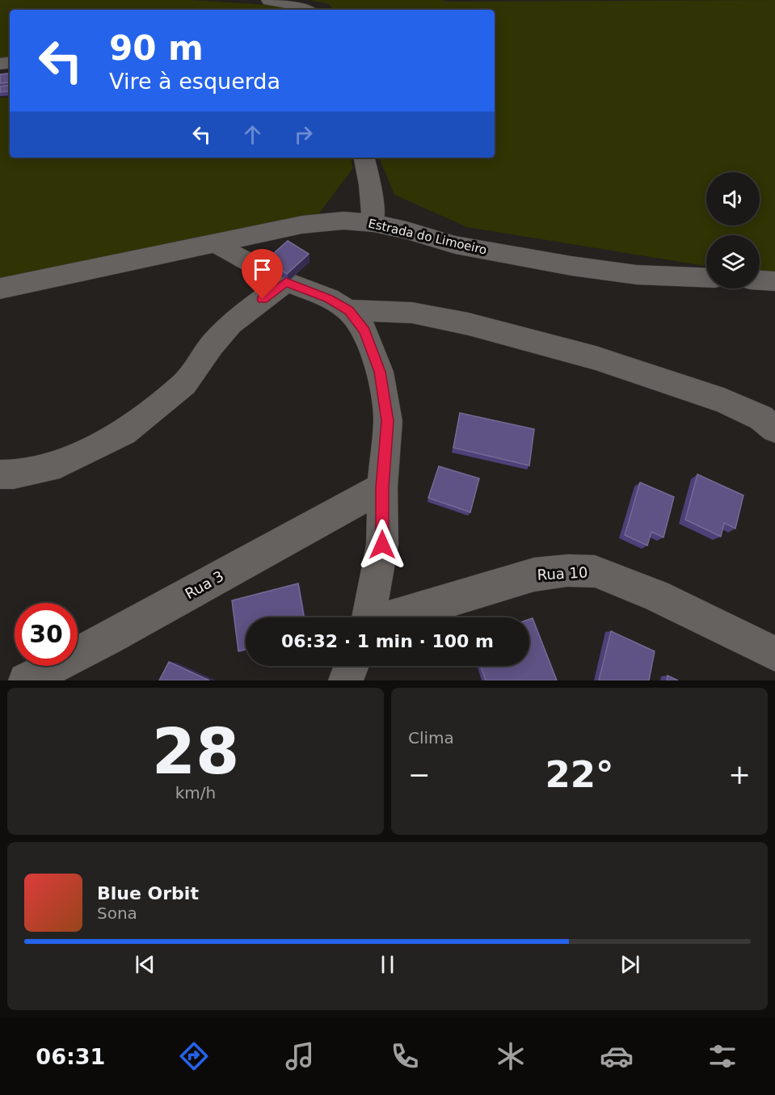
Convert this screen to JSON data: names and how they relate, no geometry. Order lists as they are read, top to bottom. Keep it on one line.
{"streets":{"street":["Estrada do Limoeiro","Rua 10","Rua 3"]},"page":{"turn":["90 m","Vire à esquerda"],"limit":"30","trip":"06:32 · 1 min · 100 m","tile":[["28","km/h"],"Clima"],"heat":["−","22°","+"],"song":["Blue Orbit","Sona"],"tabs":"06:31"}}
